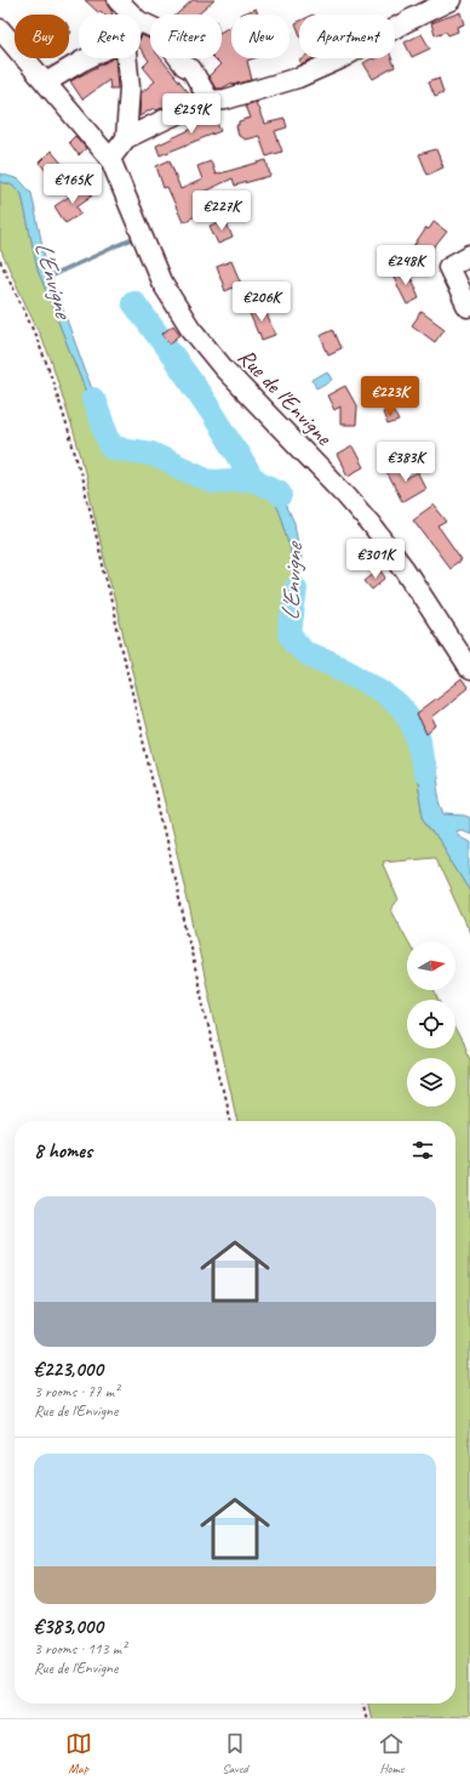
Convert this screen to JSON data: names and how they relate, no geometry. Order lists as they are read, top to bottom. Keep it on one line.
{"streets":{"street":["Rue de l'Envigne"]},"water":["L'Envigne"],"north":"right","page":{"chip":["Buy","Rent","Filters","New","Apartment"],"price":["€259K","€165K","€227K","€248K","€206K","€223K","€383K","€301K"],"heading":"8 homes","list":[{"name":"€223,000","note":"3 rooms · 77 m² · Rue de l'Envigne"},{"name":"€383,000","note":"3 rooms · 113 m² · Rue de l'Envigne"}],"tabs":["Map","Saved","Home"]}}
